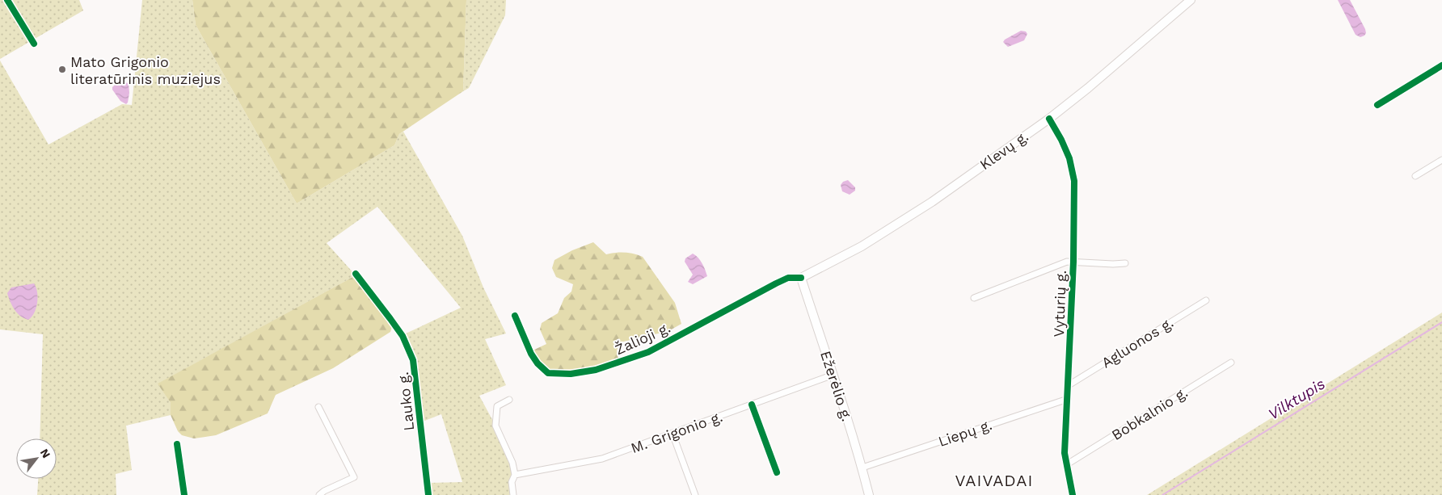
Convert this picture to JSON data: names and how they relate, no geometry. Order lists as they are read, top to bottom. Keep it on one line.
{"streets":{"main road":["Klevų g.","Ežerėlio g."],"street":["Vyturių g.","Žalioji g.","Agluonos g.","Lauko g.","Bobkalnio g.","M. Grigonio g.","Liepų g."]},"crossings":[["Klevų g.","Vyturių g."],["Klevų g.","Žalioji g."],["Klevų g.","Ežerėlio g."],["Vyturių g.","Agluonos g."],["Vyturių g.","Bobkalnio g."],["Vyturių g.","Liepų g."],["Žalioji g.","Ežerėlio g."],["Ežerėlio g.","M. Grigonio g."],["Ežerėlio g.","Liepų g."]],"districts":["VAIVADAI"],"water":["Vilktupis"],"places":["Mato Grigonio literatūrinis muziejus"],"north":"top right"}
